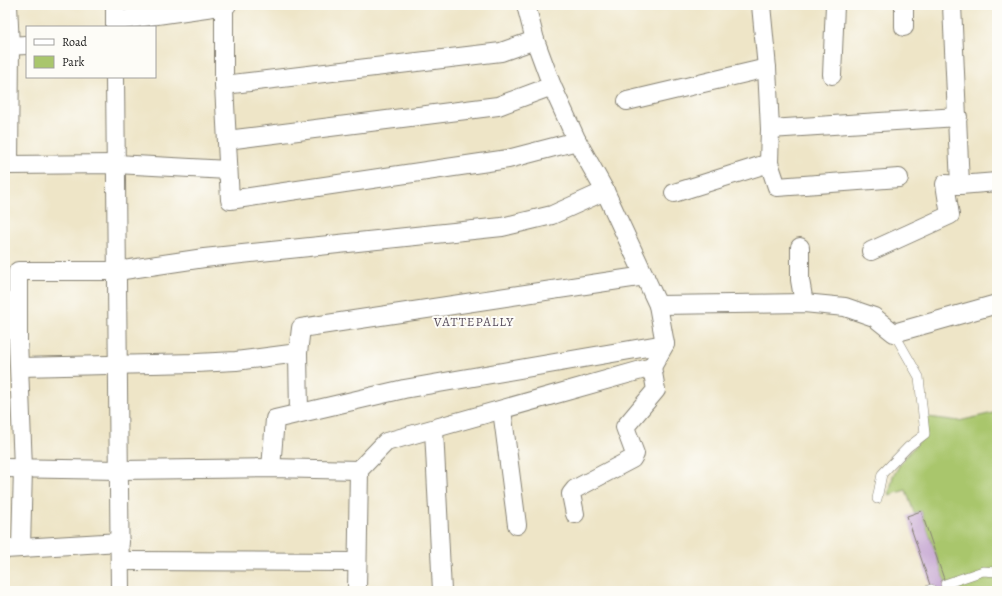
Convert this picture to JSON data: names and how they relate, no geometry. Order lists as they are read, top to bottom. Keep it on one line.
{"districts":["VATTEPALLY"],"legend":["Road","Park"]}
